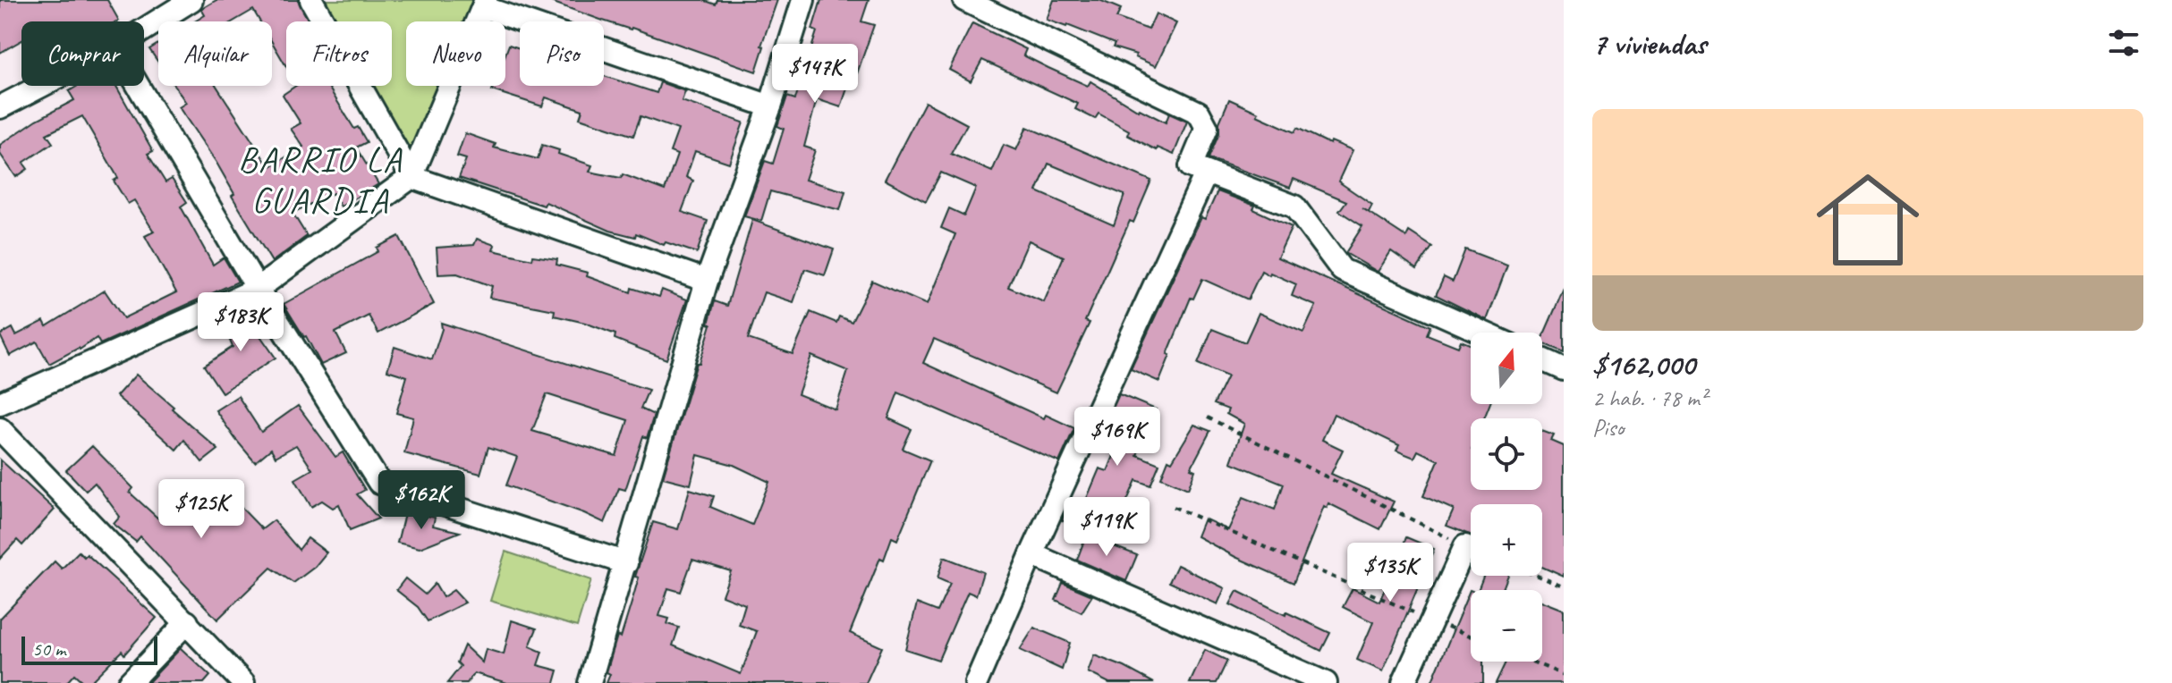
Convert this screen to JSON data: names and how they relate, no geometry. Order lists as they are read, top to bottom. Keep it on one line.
{"districts":["BARRIO LA GUARDIA"],"scale_bar":"50 m","north":"top","page":{"heading":"7 viviendas","chip":["Comprar","Alquilar","Filtros","Nuevo","Piso"],"price":["$147K","$183K","$169K","$162K","$125K","$119K","$135K"],"list":[{"name":"$162,000","note":"2 hab. · 78 m² · Piso"}],"map_buttons":["+","−"],"scale":"50 m"}}
